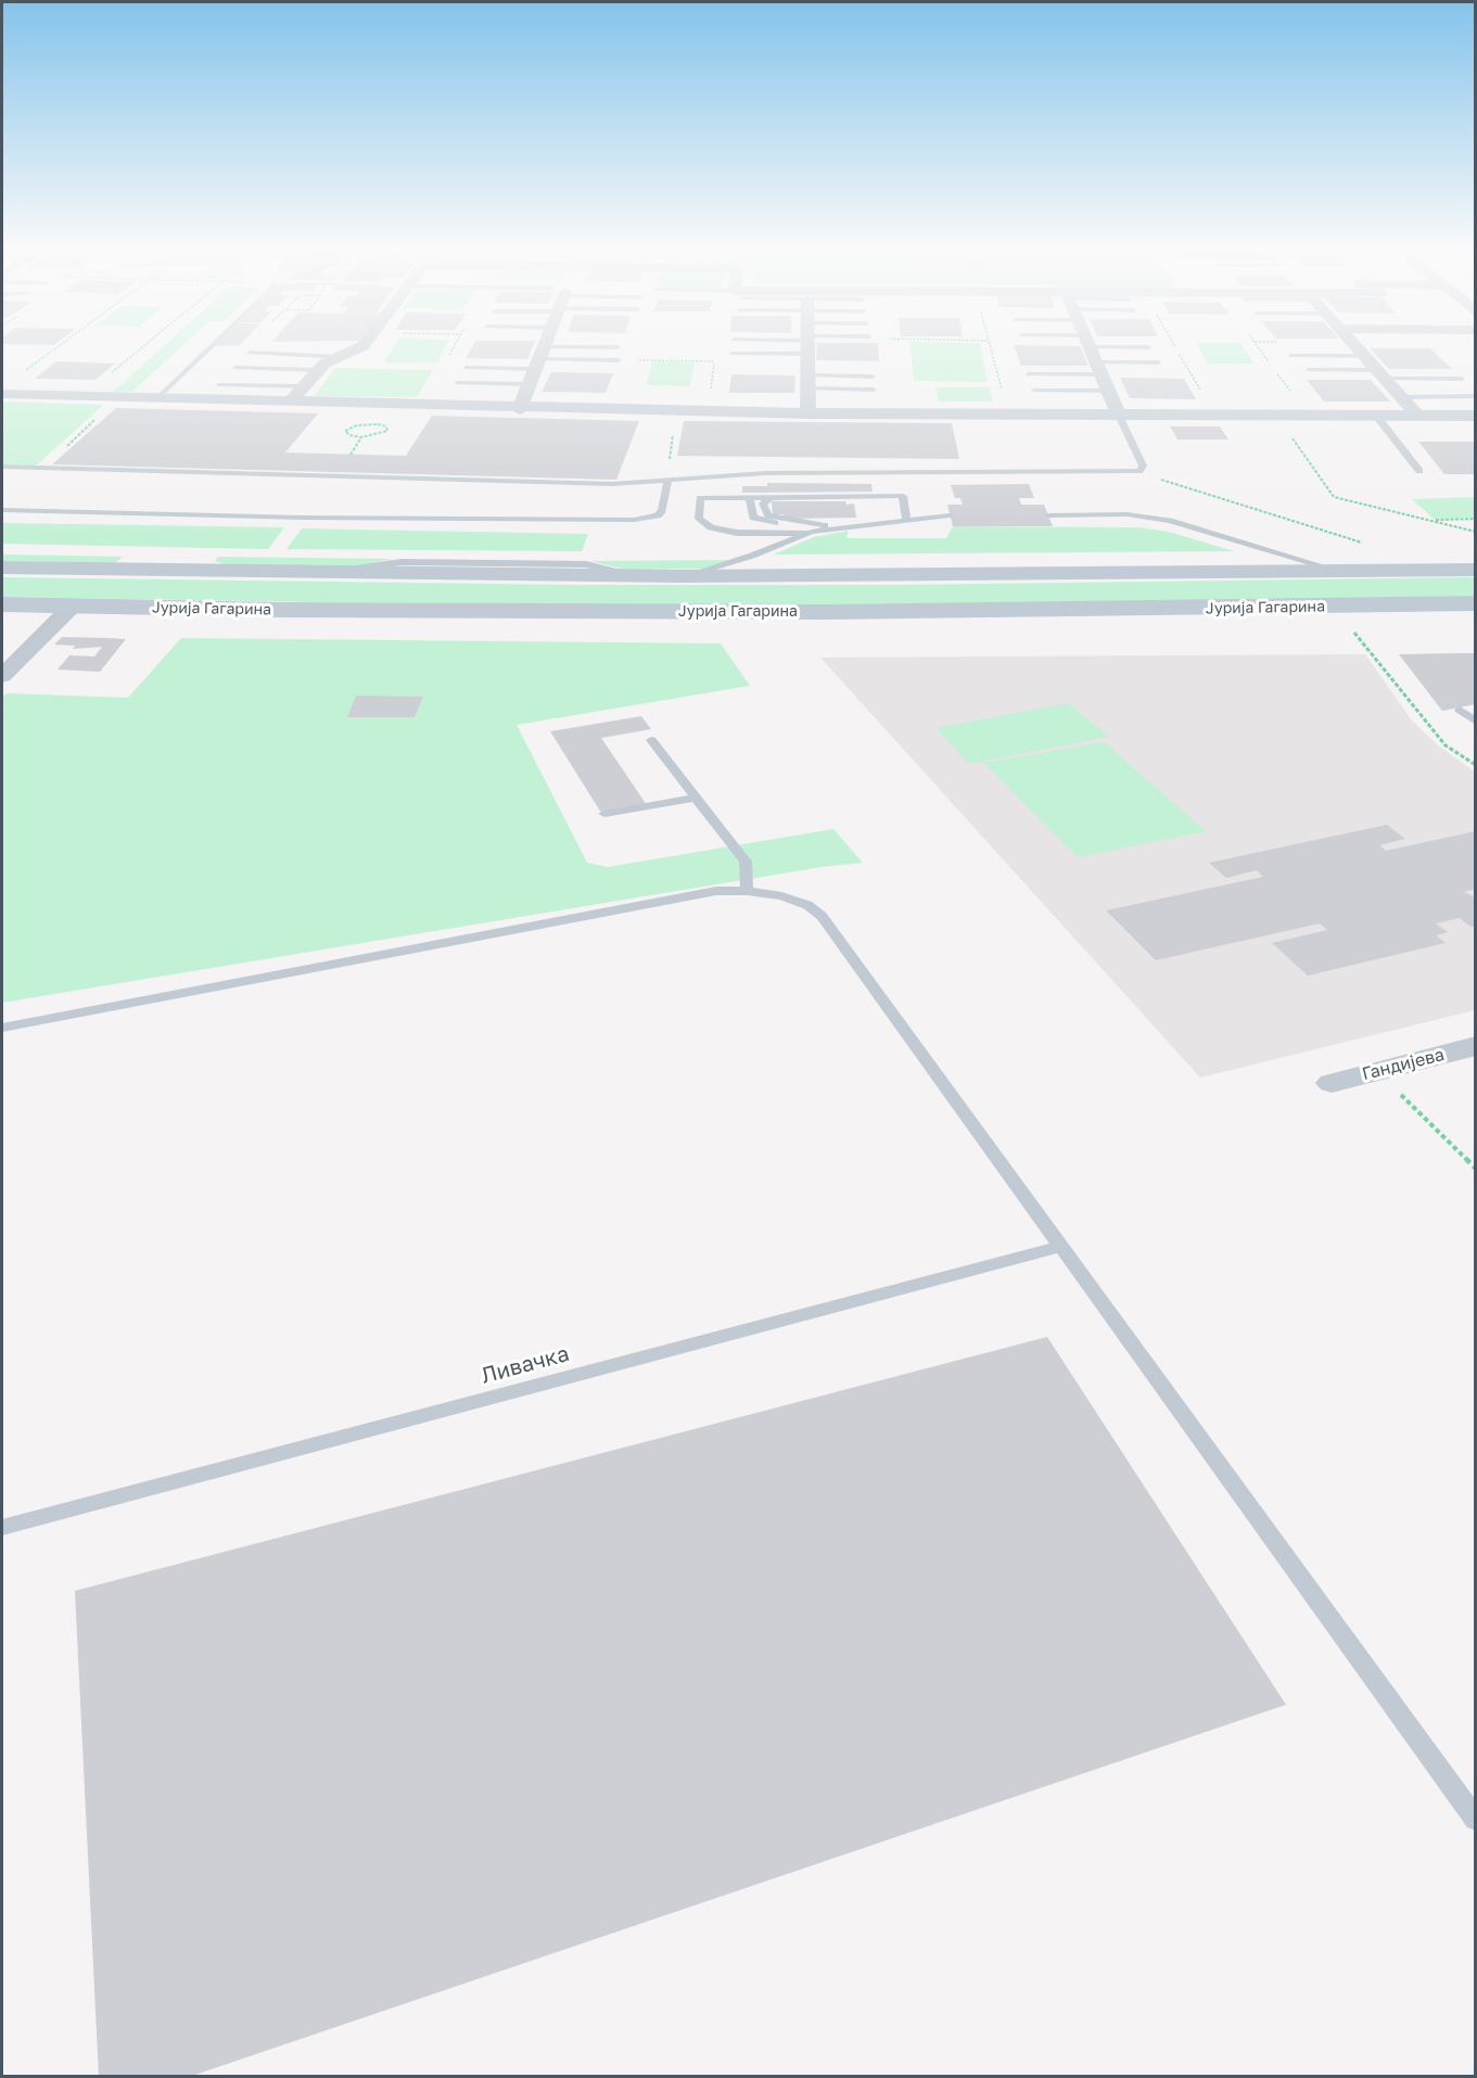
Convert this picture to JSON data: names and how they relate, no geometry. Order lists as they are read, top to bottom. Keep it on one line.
{"streets":{"main road":["Јурија Гагарина"],"street":["Гандијева"],"lane":["Ливачка"]}}
